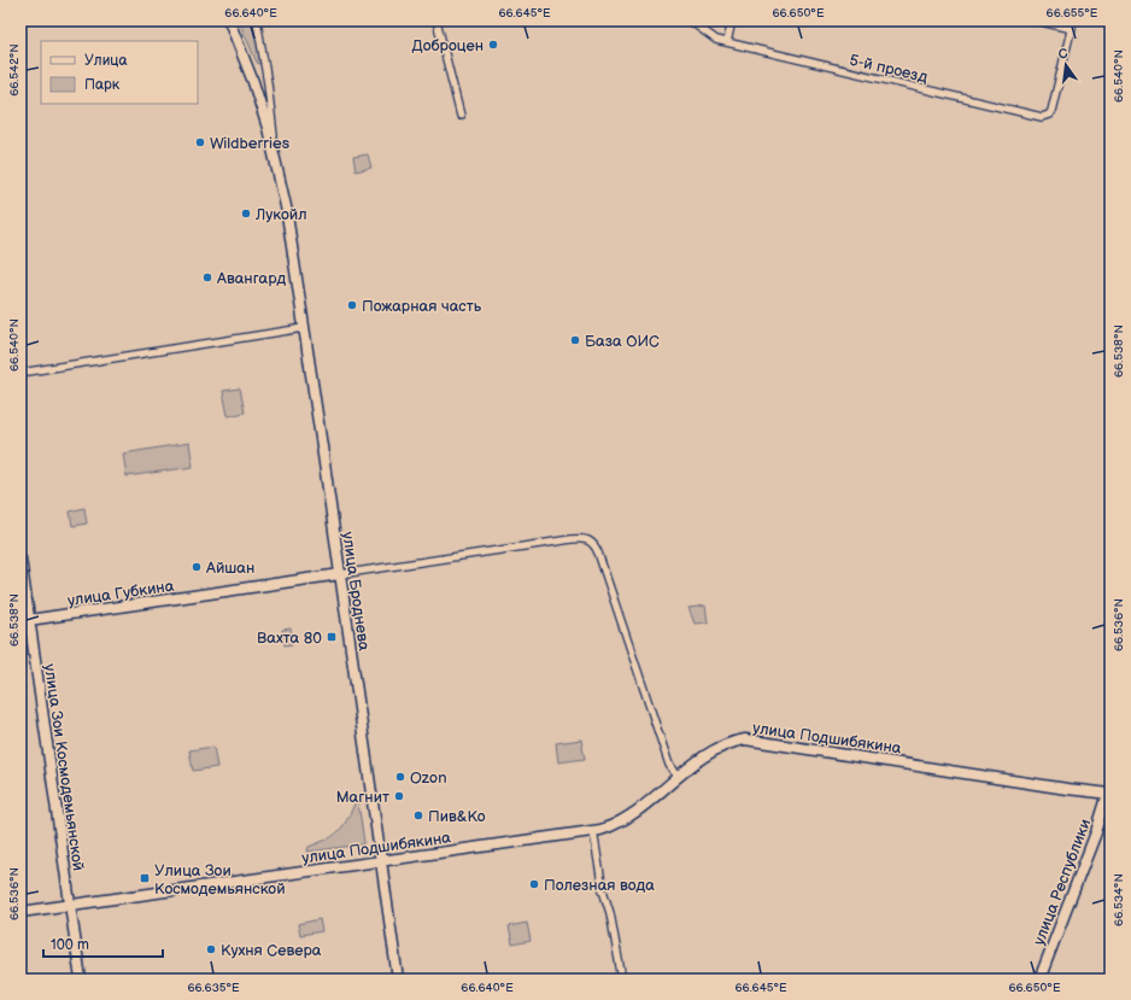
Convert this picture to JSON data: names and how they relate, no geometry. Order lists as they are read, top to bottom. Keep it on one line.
{"streets":{"main road":["улица Броднева","улица Губкина","улица Подшибякина","улица Зои Космодемьянской","улица Республики"],"street":["5-й проезд"]},"crossings":[["улица Броднева","улица Губкина"],["улица Броднева","улица Подшибякина"],["улица Губкина","улица Зои Космодемьянской"],["улица Подшибякина","улица Зои Космодемьянской"],["улица Подшибякина","улица Республики"]],"places":{"other":["Доброцен","Wildberries","Лукойл","Авангард","Пожарная часть","База ОИС","Айшан","Ozon","Магнит","Пив&Ко","Полезная вода","Кухня Севера"],"transit":["Вахта 80","Улица Зои Космодемьянской"]},"legend":["Улица","Парк"],"scale_bar":"100 m","north":"top","coordinates":["66.640°E","66.645°E","66.650°E","66.655°E","66.542°N","66.540°N","66.538°N","66.536°N","66.534°N","66.635°E"]}
